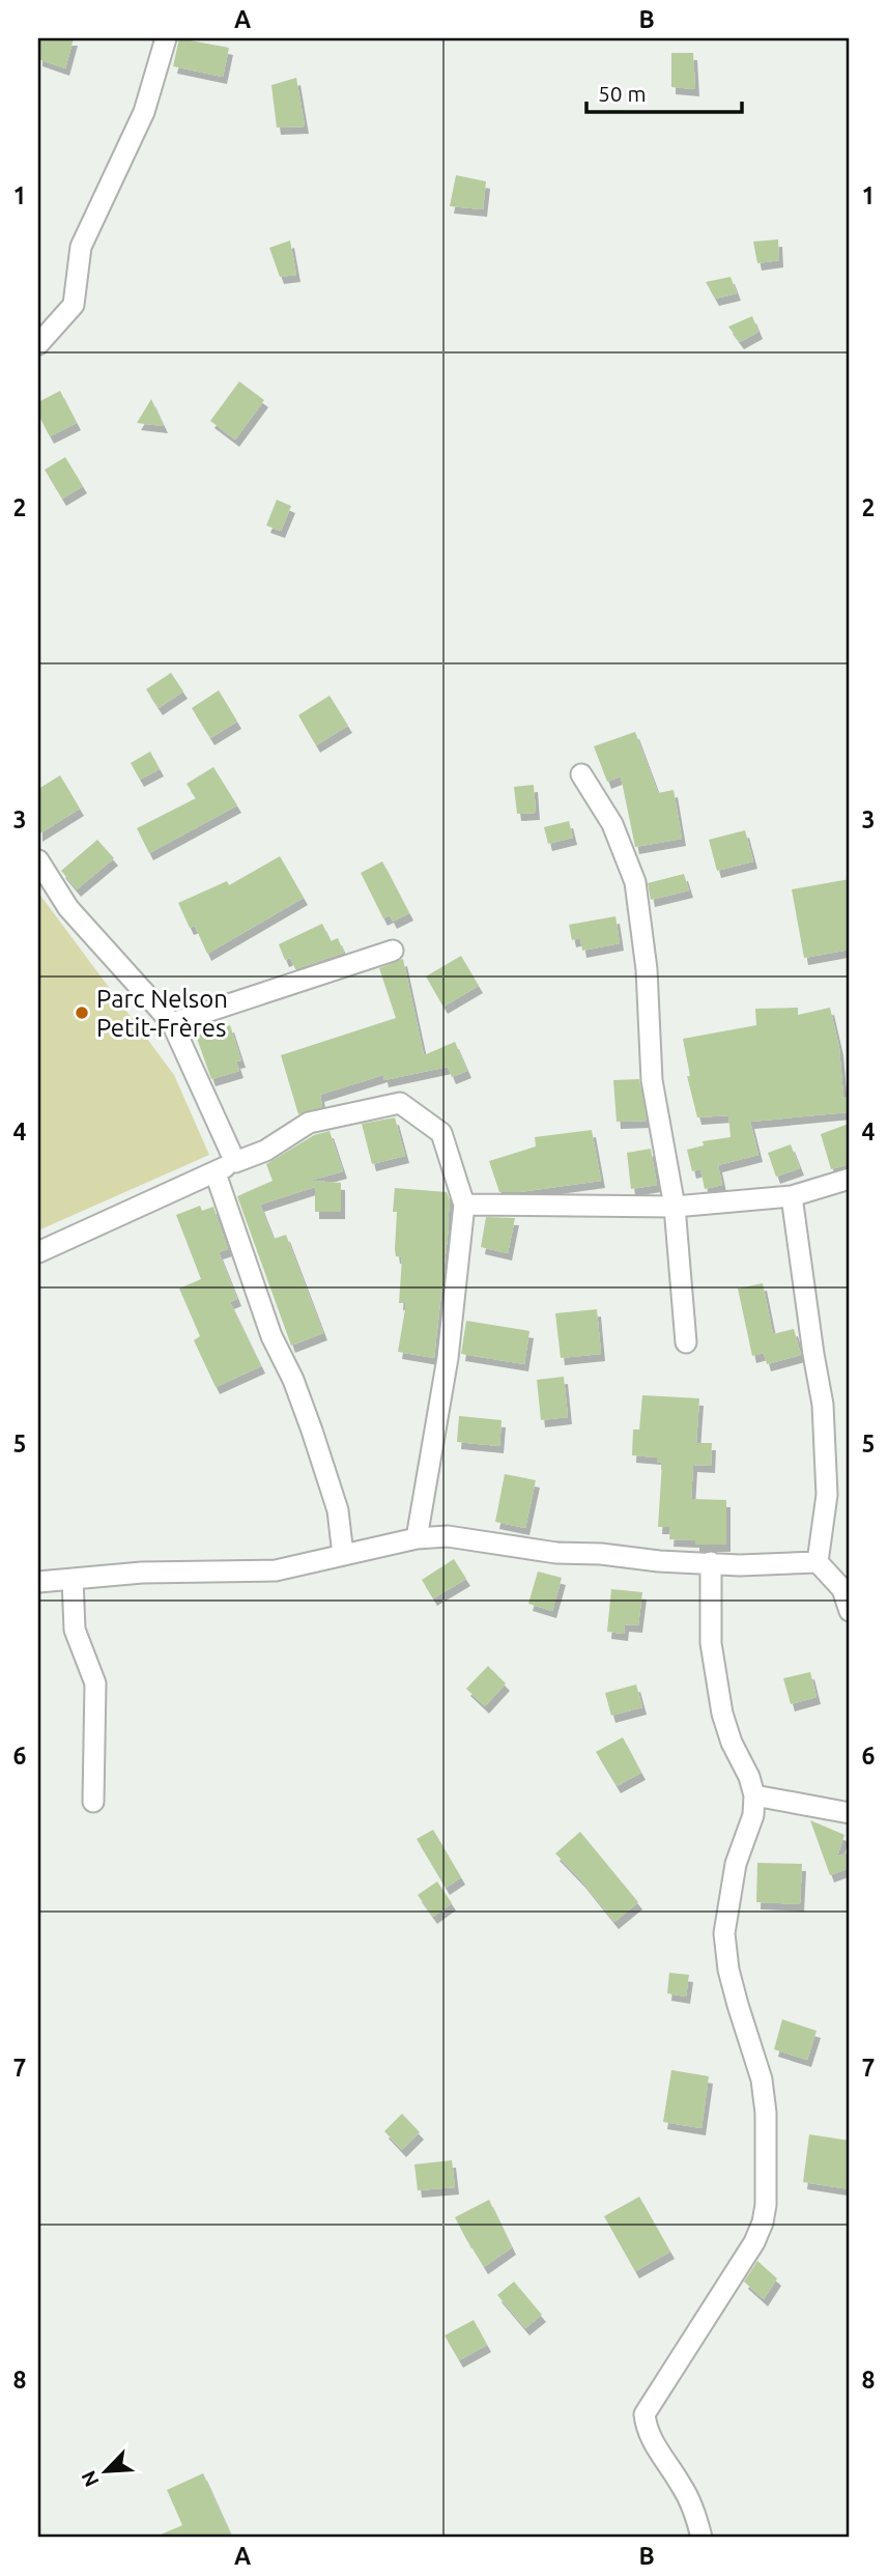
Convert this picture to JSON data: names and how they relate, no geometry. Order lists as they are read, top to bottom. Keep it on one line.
{"places":["Parc Nelson Petit-Frères"],"scale_bar":"50 m","north":"bottom left","grid":{"columns":["A","B"],"rows":["1","2","3","4","5","6","7","8"]}}
